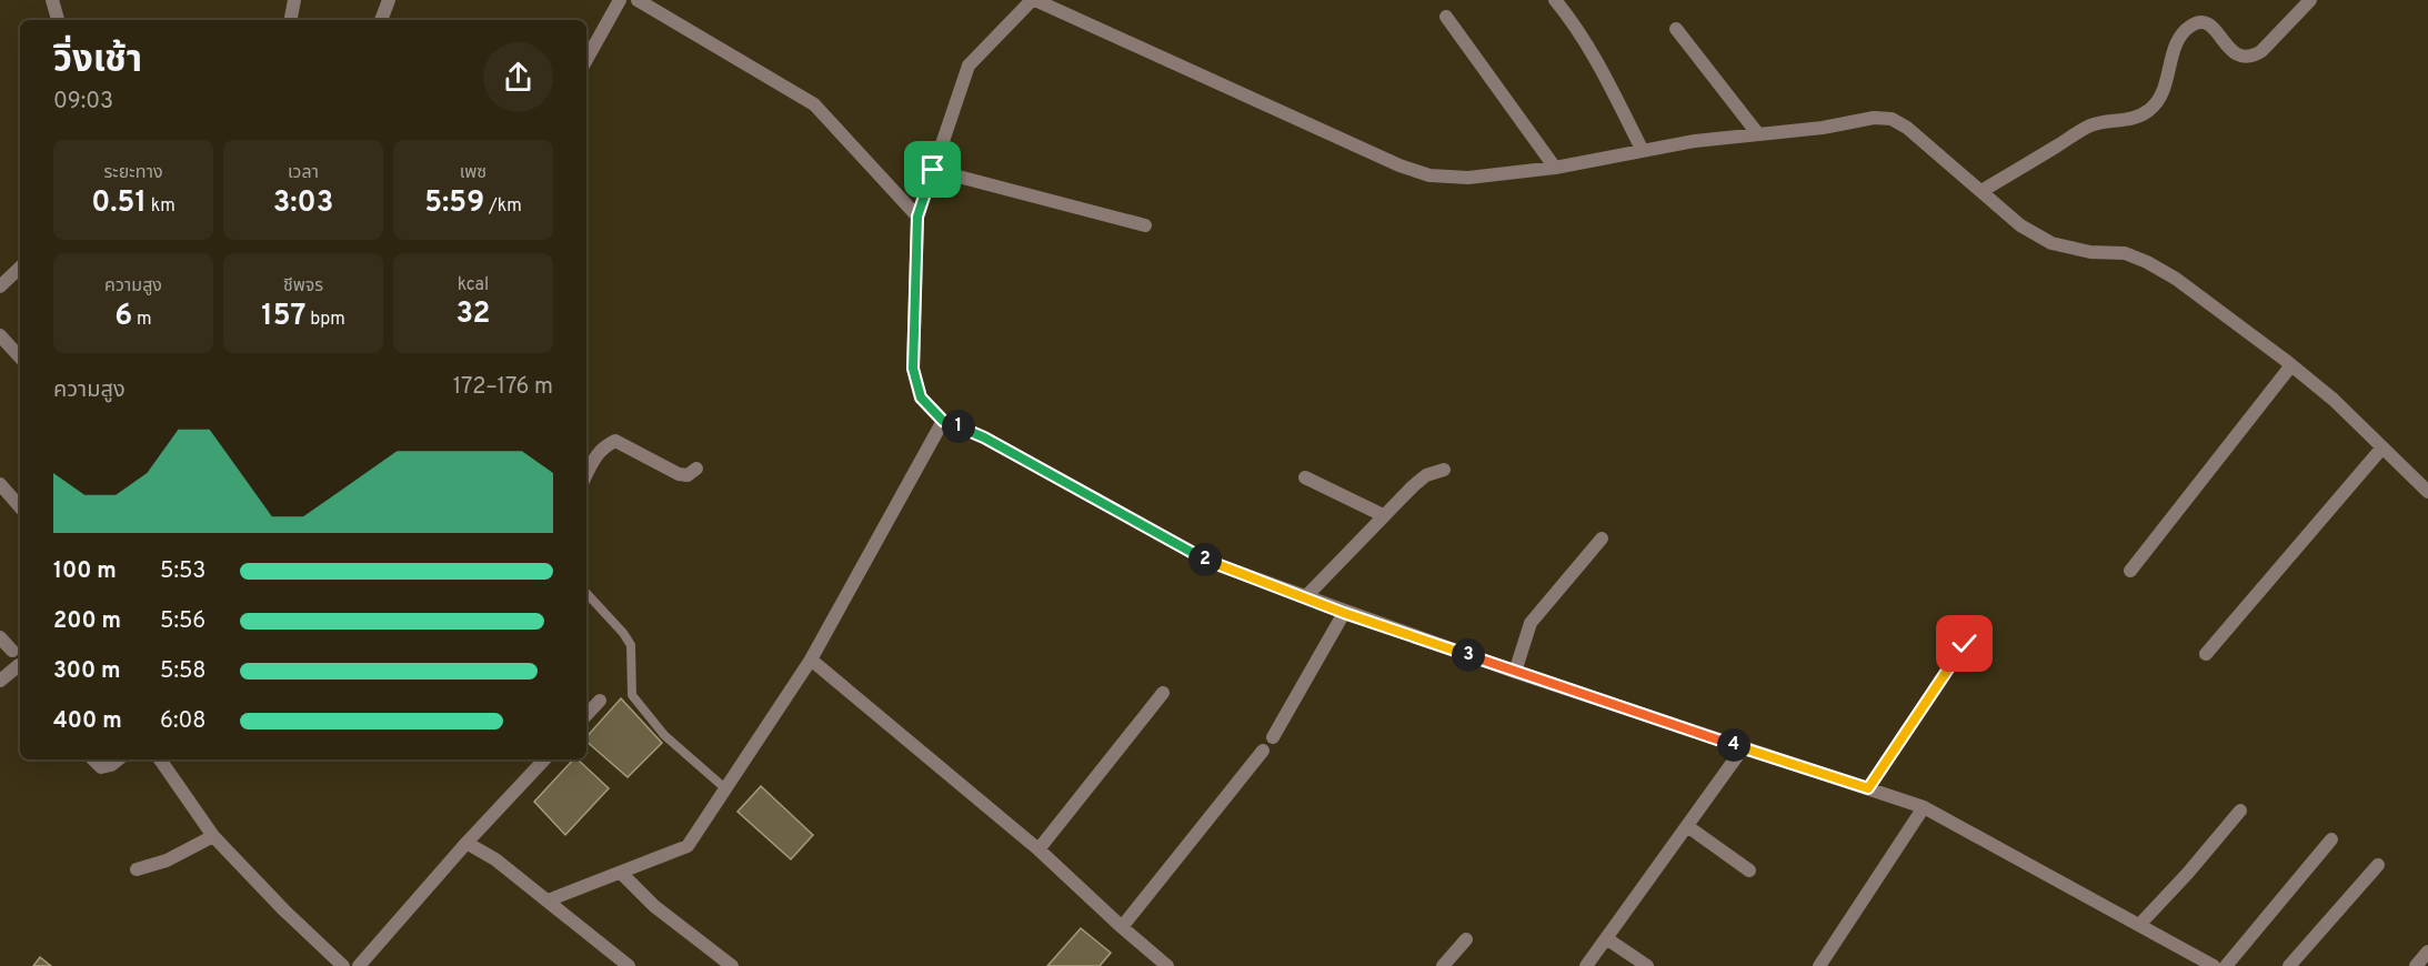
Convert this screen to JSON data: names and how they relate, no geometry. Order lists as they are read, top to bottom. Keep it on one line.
{"page":{"heading":["วิ่งเช้า","09:03"],"stats":[["ระยะทาง","0.51 km"],["เวลา","3:03"],["เพซ","5:59 /km"],["ความสูง","6 m"],["ชีพจร","157 bpm"],["kcal","32"]],"chart":["ความสูง","172–176 m"],"pins":["1","2","3","4"],"list":[{"name":"100 m","note":"5:53"},{"name":"200 m","note":"5:56"},{"name":"300 m","note":"5:58"},{"name":"400 m","note":"6:08"}]}}
